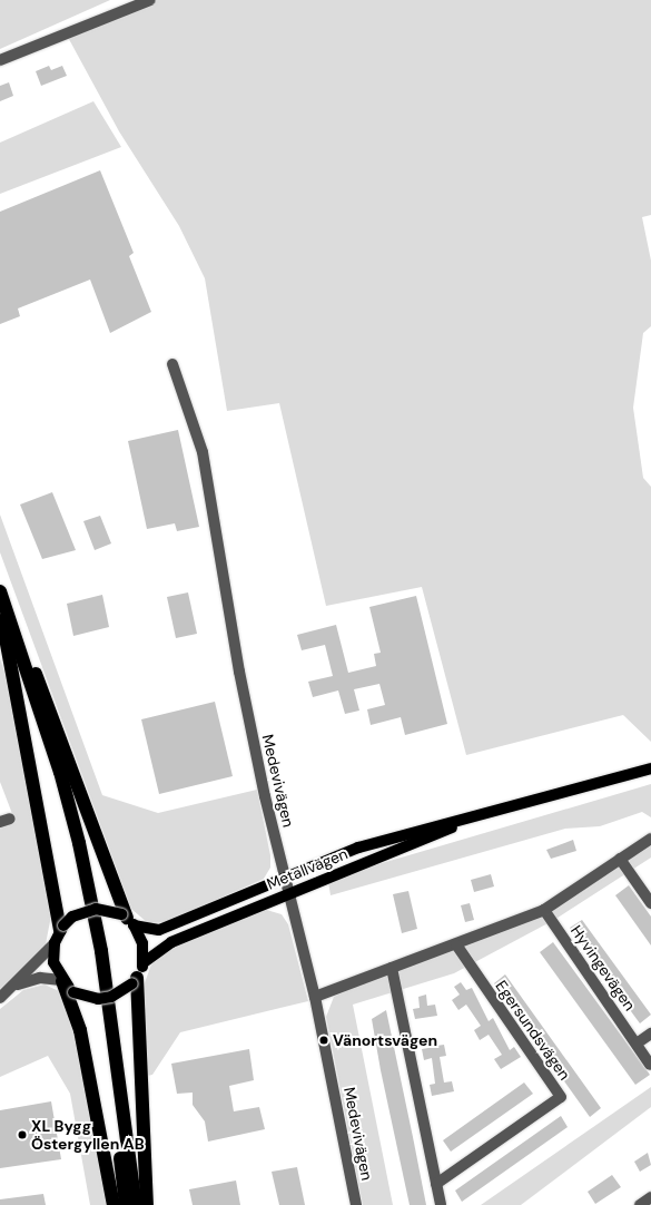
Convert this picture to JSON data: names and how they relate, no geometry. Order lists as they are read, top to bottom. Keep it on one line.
{"streets":{"main road":["Metallvägen"],"street":["Medevivägen","Hyvingevägen","Egersundsvägen"]},"crossings":[["Medevivägen","Metallvägen"]],"places":["Vänortsvägen","XL Bygg Östergyllen AB"]}
